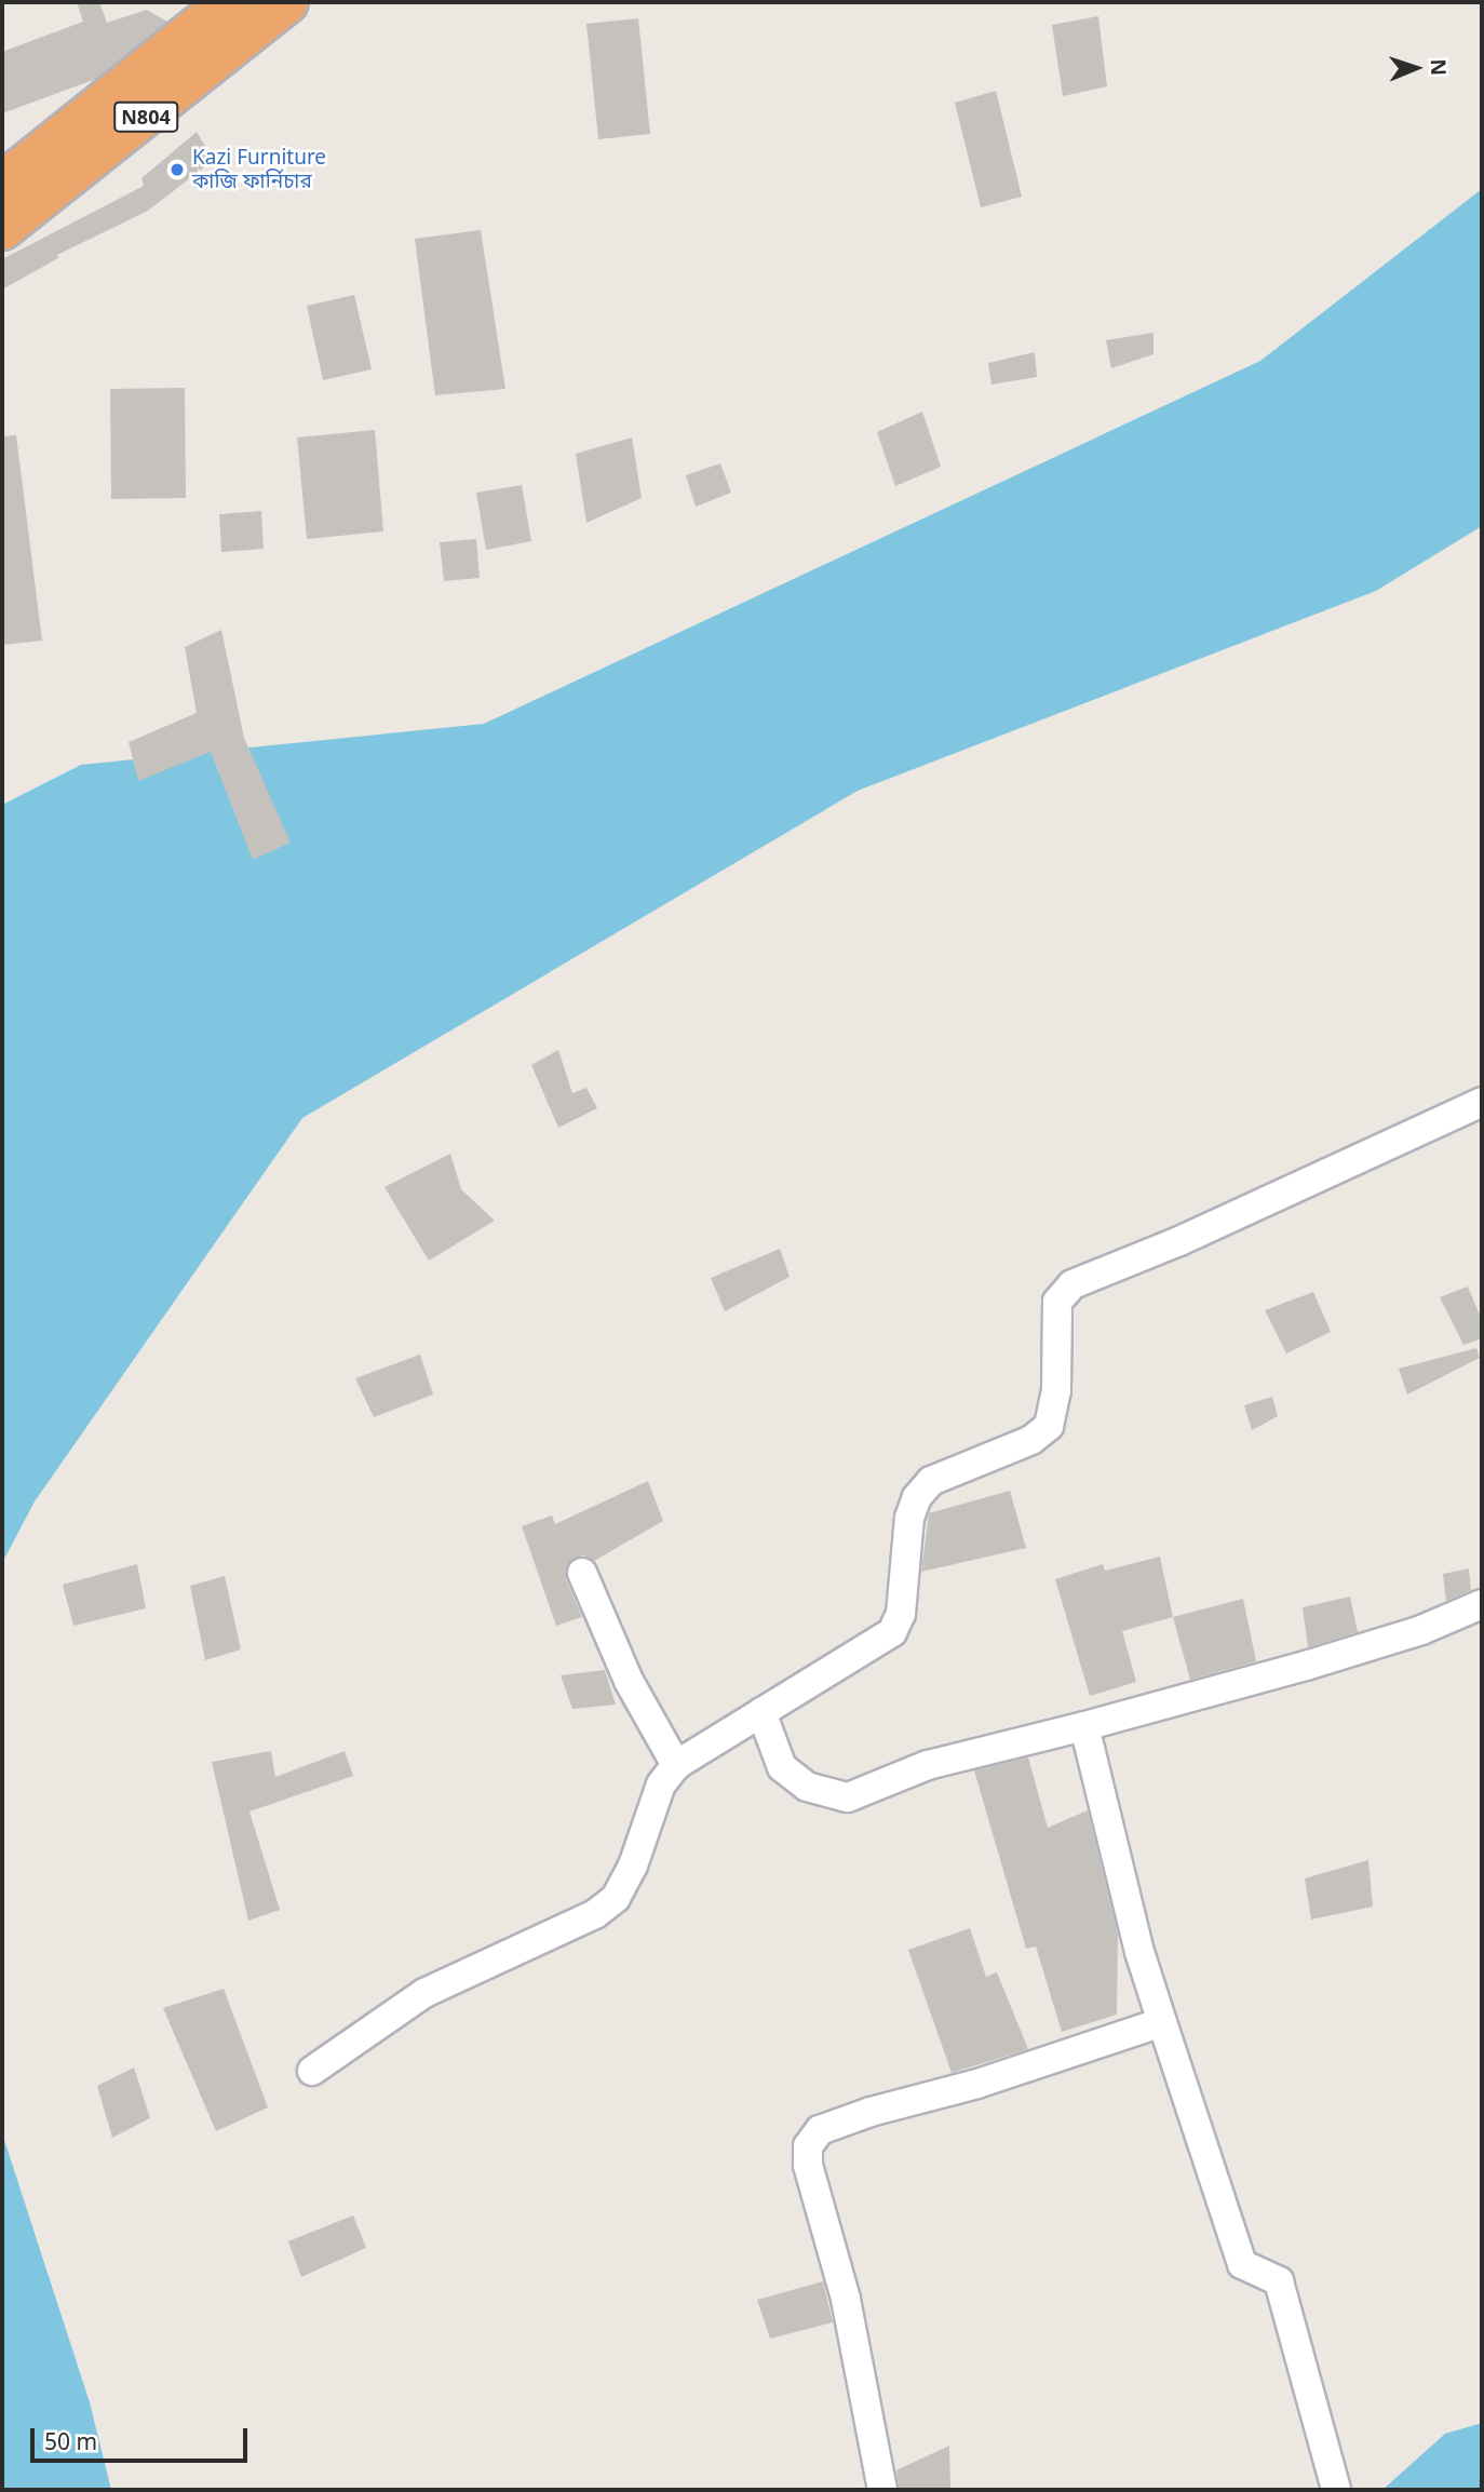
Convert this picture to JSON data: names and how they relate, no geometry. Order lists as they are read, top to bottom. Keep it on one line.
{"streets":{"highway":["N804"]},"places":["Kazi Furniture কাজি ফার্নিচার"],"scale_bar":"50 m","north":"right"}
